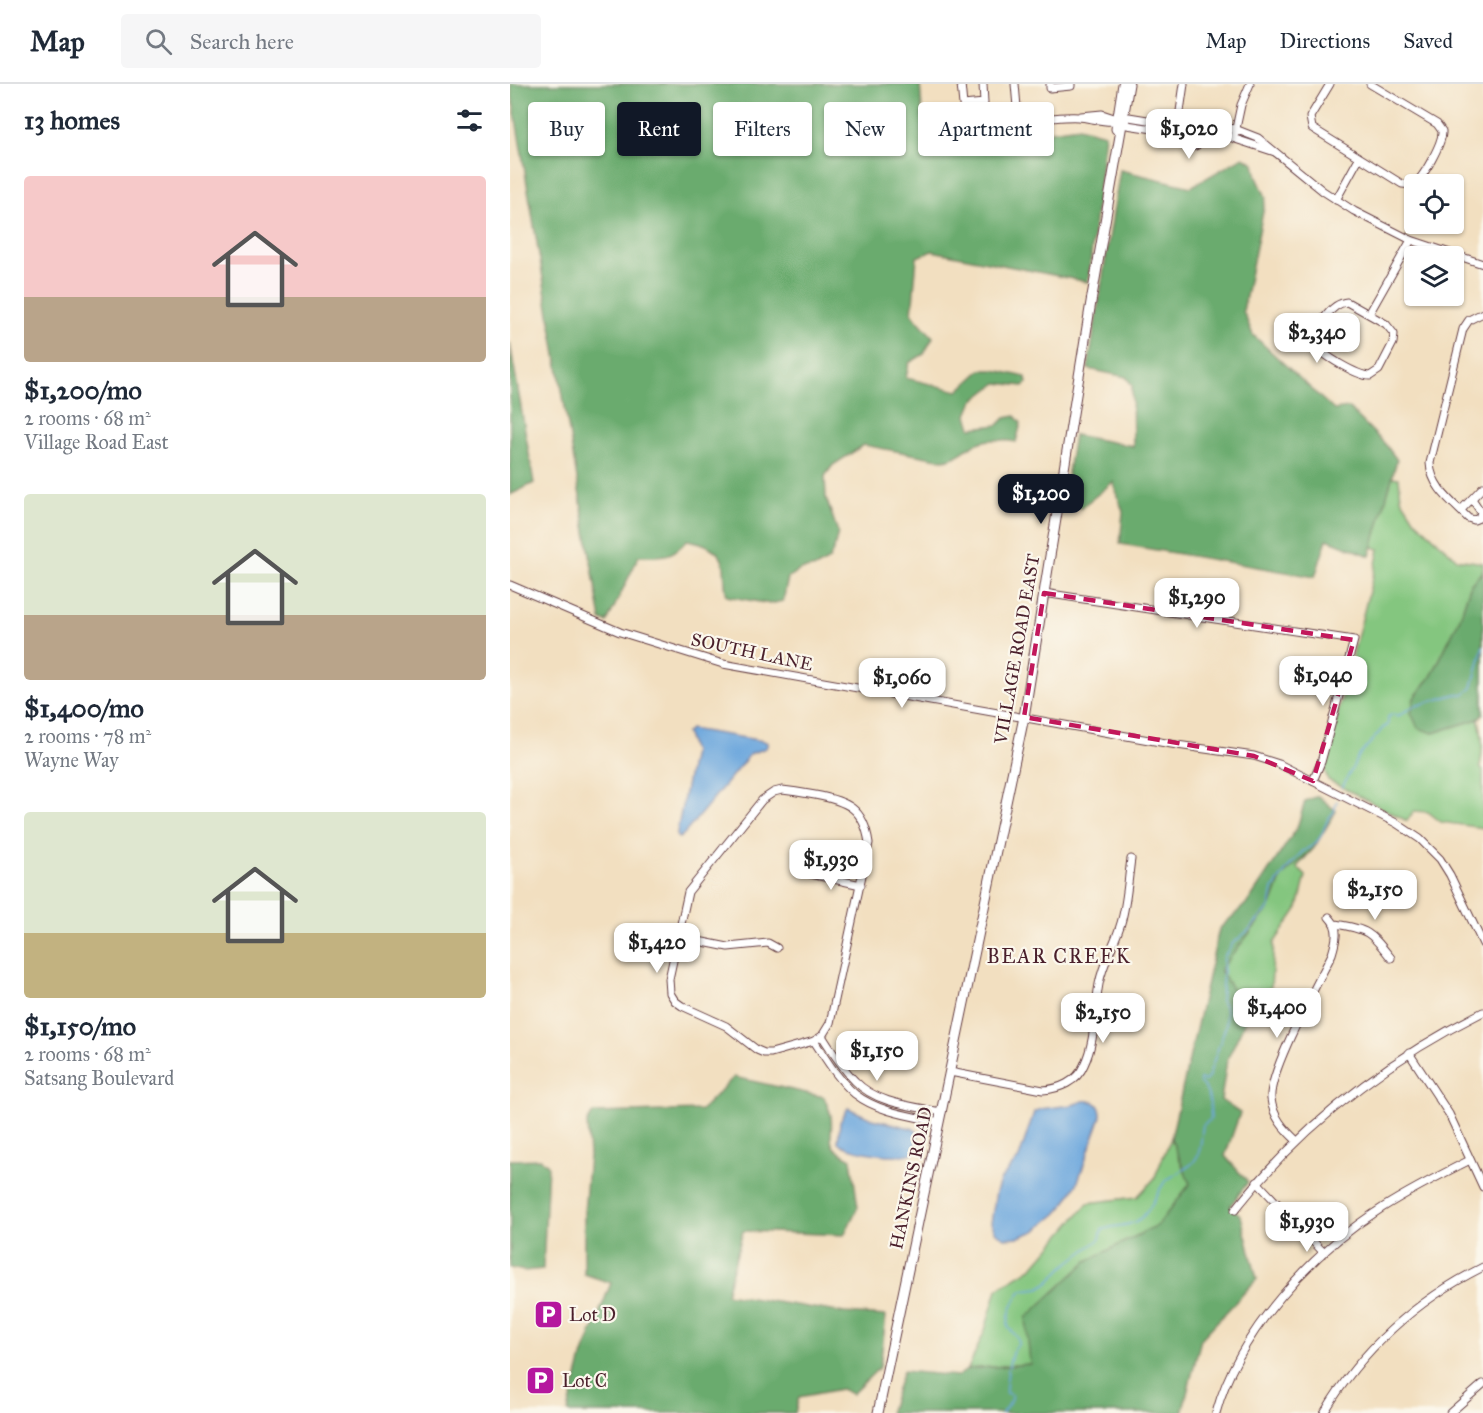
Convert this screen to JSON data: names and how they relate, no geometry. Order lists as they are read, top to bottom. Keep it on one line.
{"streets":{"main road":["VILLAGE ROAD EAST","HANKINS ROAD"],"street":["SOUTH LANE"]},"crossings":[["VILLAGE ROAD EAST","SOUTH LANE"],["VILLAGE ROAD EAST","HANKINS ROAD"]],"districts":["BEAR CREEK"],"places":{"parking":["Lot D","Lot C"]},"page":{"header":"Map","search":"Search here","nav":["Map","Directions","Saved"],"heading":"13 homes","chip":["Buy","Rent","Filters","New","Apartment"],"price":["$1,020","$2,340","$1,200","$1,290","$1,040","$1,060","$1,930","$2,150","$1,420","$1,400","$2,150","$1,150","$1,930"],"list":[{"name":"$1,200/mo","note":"2 rooms · 68 m² · Village Road East"},{"name":"$1,400/mo","note":"2 rooms · 78 m² · Wayne Way"},{"name":"$1,150/mo","note":"2 rooms · 68 m² · Satsang Boulevard"}]}}
